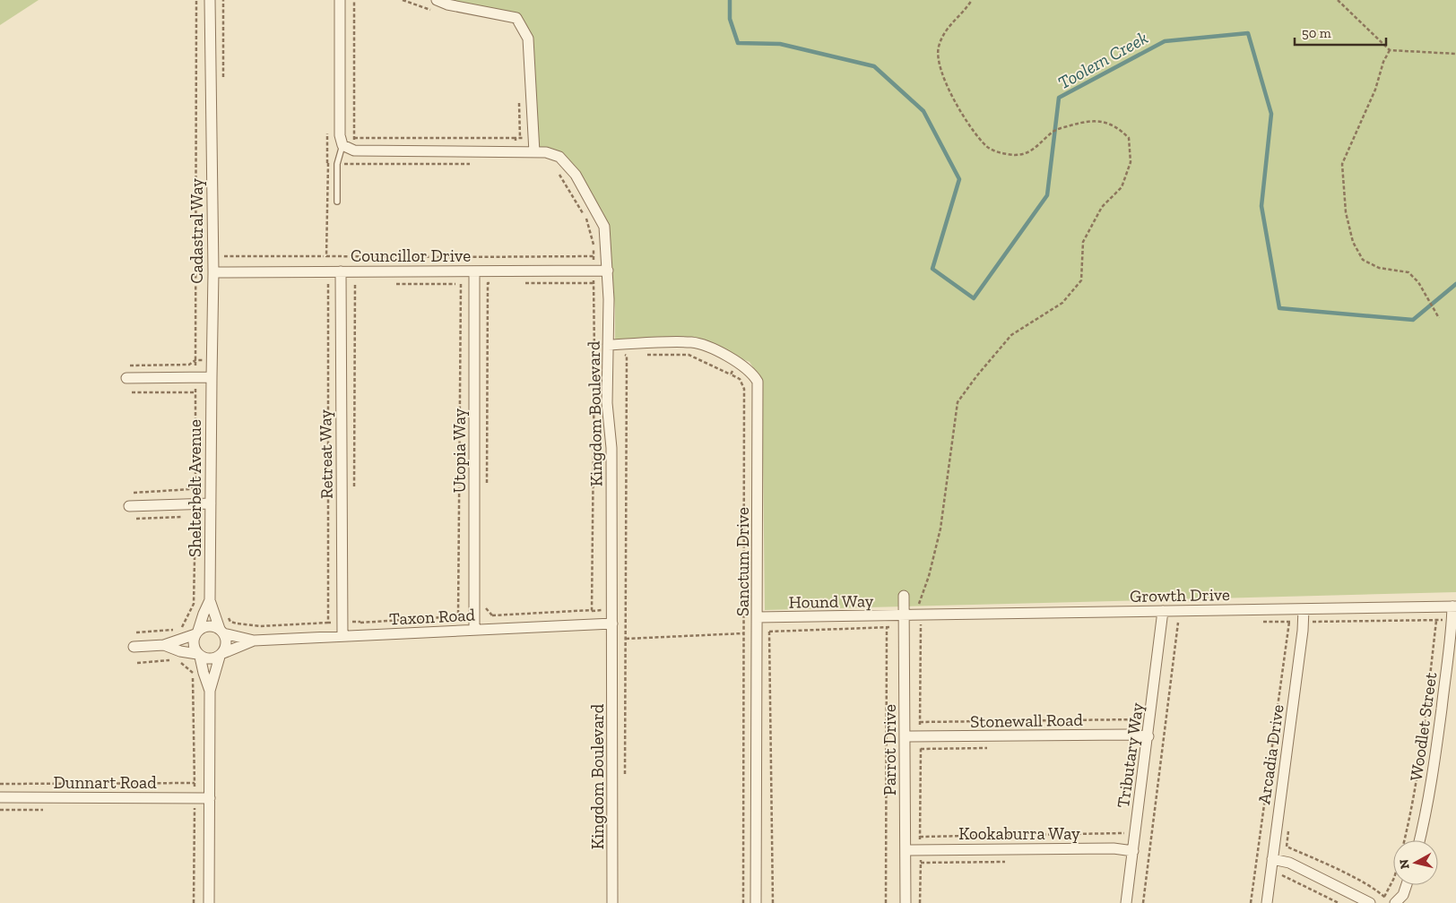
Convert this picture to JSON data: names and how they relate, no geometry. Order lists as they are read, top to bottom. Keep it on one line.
{"streets":{"street":["Cadastral Way","Councillor Drive","Kingdom Boulevard","Utopia Way","Retreat Way","Shelterbelt Avenue","Sanctum Drive","Growth Drive","Hound Way","Taxon Road","Stonewall Road","Woodlet Street","Parrot Drive","Arcadia Drive","Tributary Way","Dunnart Road","Kookaburra Way"]},"crossings":[["Cadastral Way","Councillor Drive"],["Cadastral Way","Shelterbelt Avenue"],["Councillor Drive","Kingdom Boulevard"],["Councillor Drive","Utopia Way"],["Councillor Drive","Retreat Way"],["Kingdom Boulevard","Sanctum Drive"],["Kingdom Boulevard","Taxon Road"],["Utopia Way","Taxon Road"],["Retreat Way","Taxon Road"],["Sanctum Drive","Hound Way"],["Growth Drive","Hound Way"],["Growth Drive","Woodlet Street"],["Growth Drive","Parrot Drive"],["Growth Drive","Arcadia Drive"],["Growth Drive","Tributary Way"],["Hound Way","Parrot Drive"],["Stonewall Road","Parrot Drive"],["Stonewall Road","Tributary Way"],["Parrot Drive","Kookaburra Way"],["Tributary Way","Kookaburra Way"]],"water":["Toolern Creek"],"scale_bar":"50 m","north":"left"}
